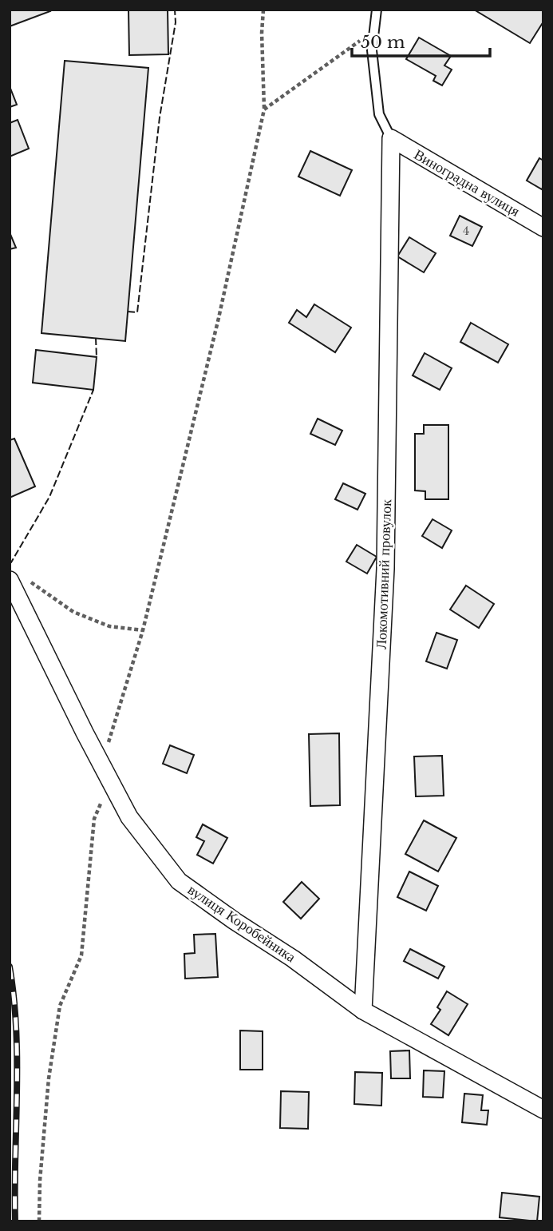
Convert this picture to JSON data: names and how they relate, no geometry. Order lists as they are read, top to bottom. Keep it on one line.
{"streets":{"street":["Виноградна вулиця","Локомотивний провулок","вулиця Коробейника"]},"crossings":[["Виноградна вулиця","Локомотивний провулок"],["Локомотивний провулок","вулиця Коробейника"]],"house_numbers":["4"],"scale_bar":"50 m"}
